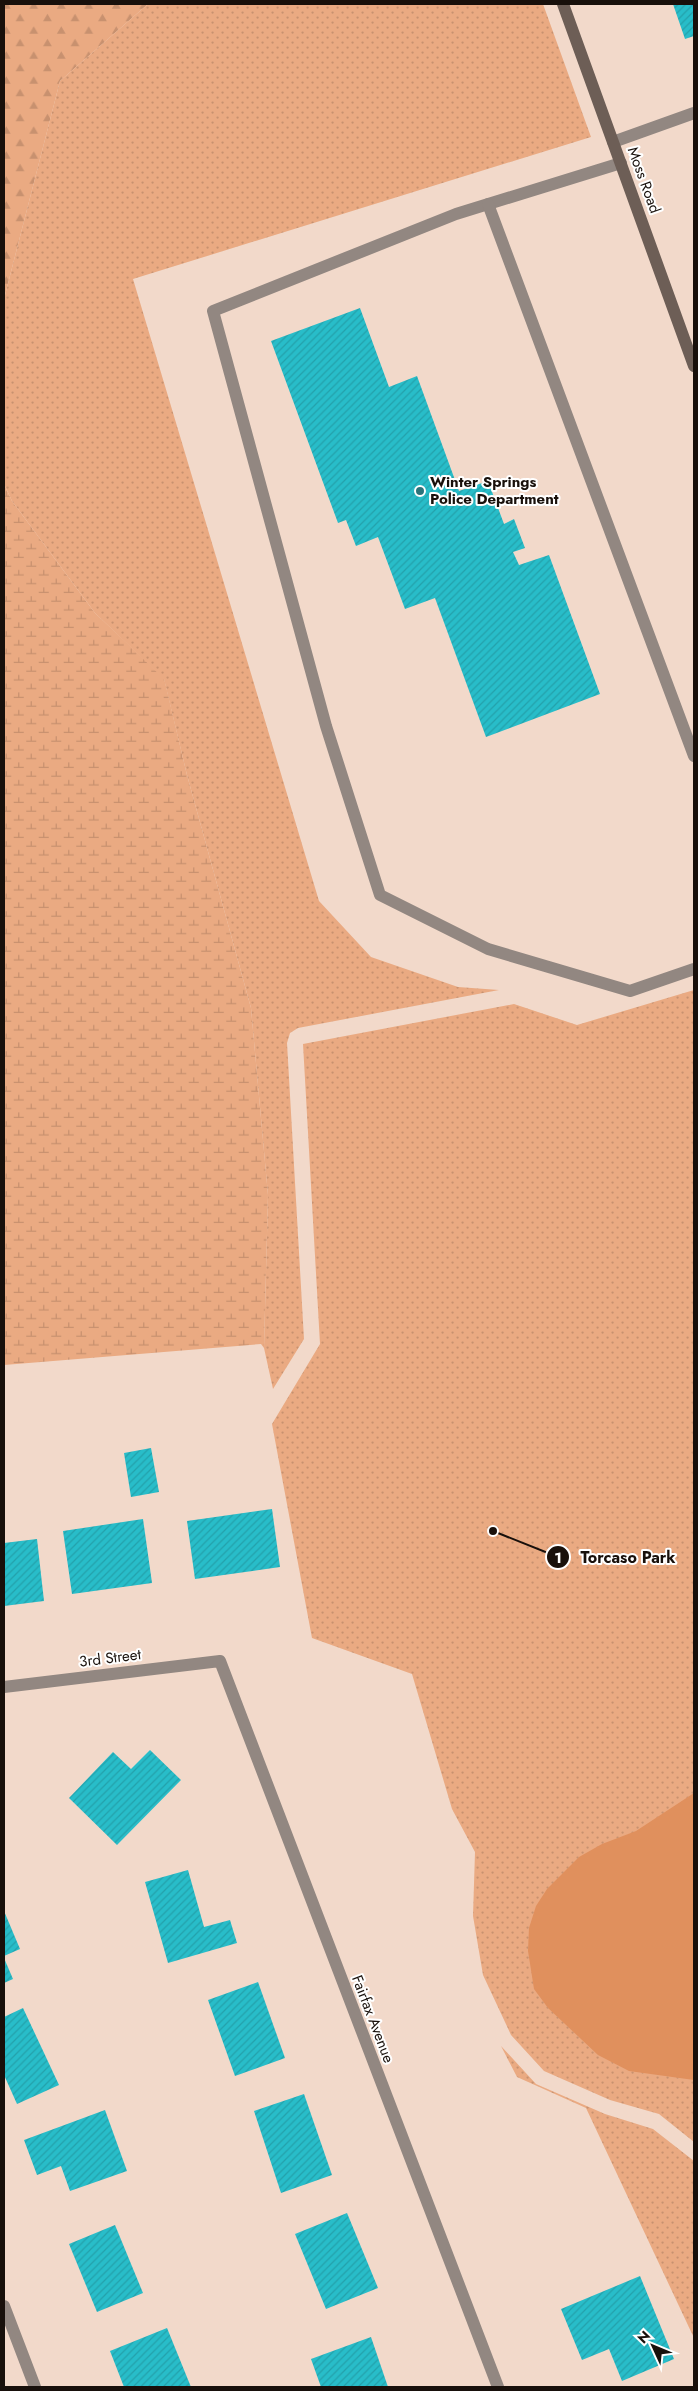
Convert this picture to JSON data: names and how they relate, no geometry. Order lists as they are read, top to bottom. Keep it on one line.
{"streets":{"street":["Moss Road","3rd Street","Fairfax Avenue"]},"crossings":[["3rd Street","Fairfax Avenue"]],"places":["Winter Springs Police Department","Torcaso Park"],"north":"top left"}
